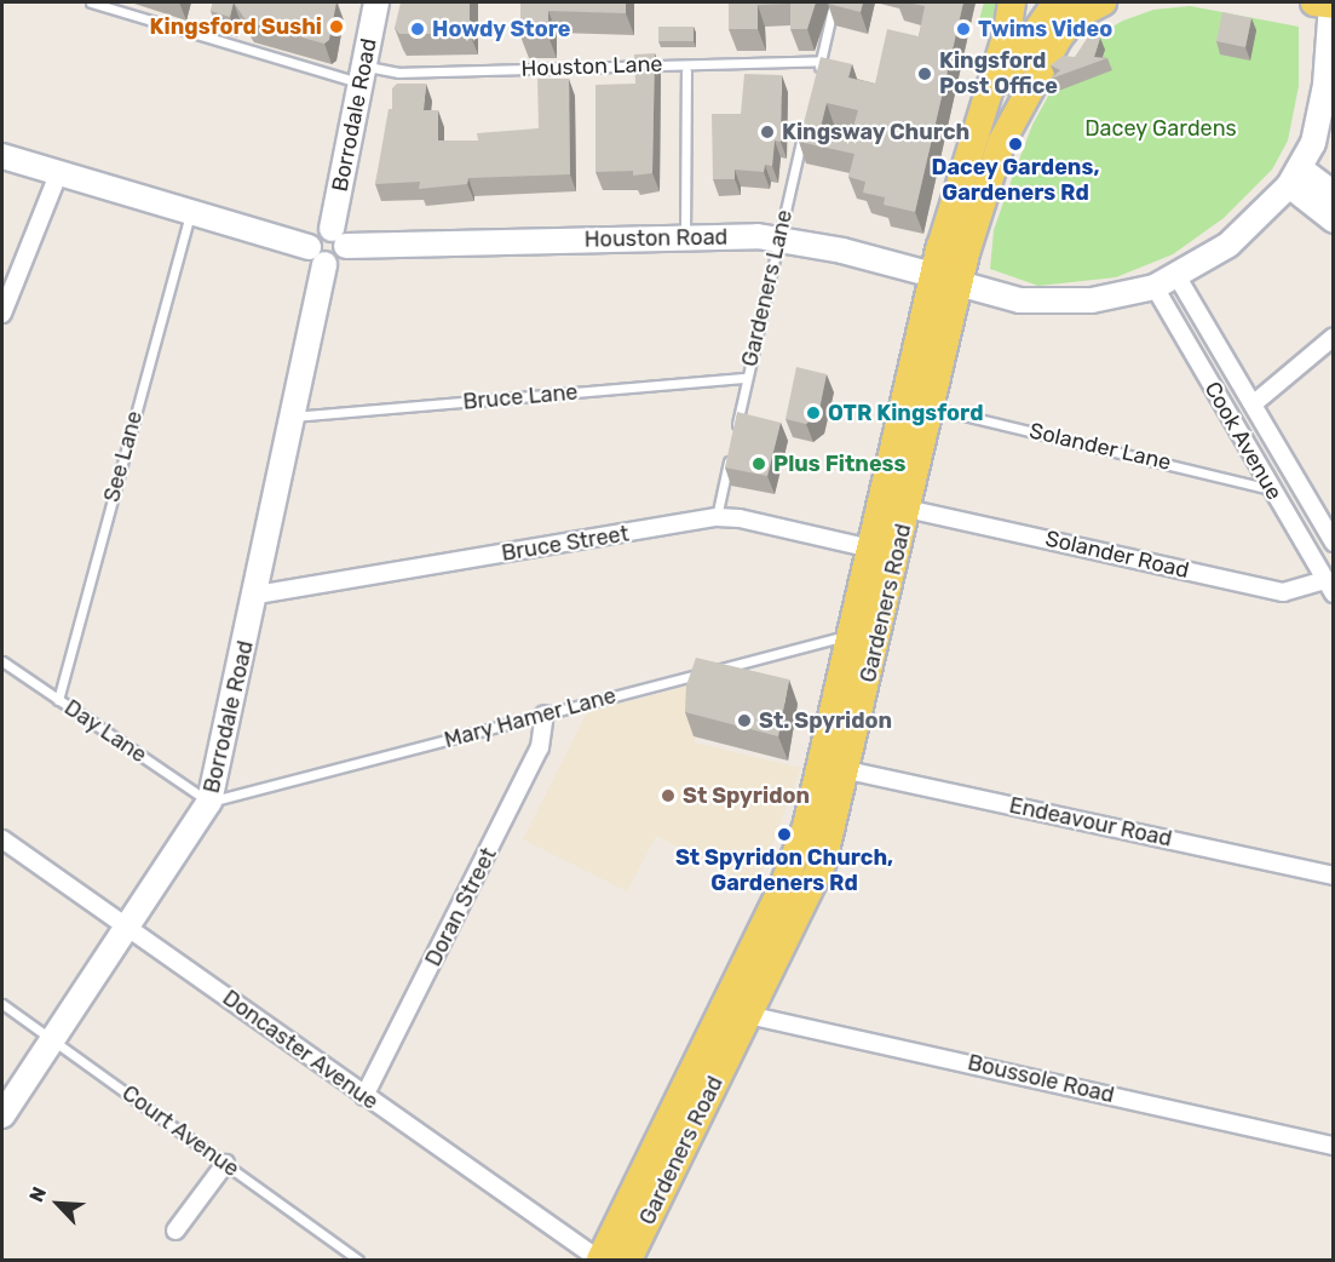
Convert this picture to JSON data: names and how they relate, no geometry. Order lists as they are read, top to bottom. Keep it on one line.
{"streets":{"main road":["Gardeners Road"],"street":["Borrodale Road","Houston Road","Cook Avenue","Bruce Street","Solander Road","Endeavour Road","Doran Street","Doncaster Avenue","Boussole Road"],"lane":["Houston Lane","Gardeners Lane","Bruce Lane","Solander Lane","See Lane","Mary Hamer Lane","Day Lane","Court Avenue"]},"crossings":[["Houston Lane","Borrodale Road"],["Borrodale Road","Houston Road"],["Borrodale Road","Bruce Lane"],["Borrodale Road","Bruce Street"],["Borrodale Road","Mary Hamer Lane"],["Borrodale Road","Day Lane"],["Borrodale Road","Doncaster Avenue"],["Borrodale Road","Court Avenue"],["Houston Road","Gardeners Lane"],["Houston Road","Cook Avenue"],["Houston Road","Gardeners Road"],["Gardeners Lane","Bruce Lane"],["Cook Avenue","Solander Lane"],["Cook Avenue","Solander Road"],["Solander Lane","Gardeners Road"],["See Lane","Day Lane"],["Bruce Street","Gardeners Road"],["Solander Road","Gardeners Road"],["Gardeners Road","Mary Hamer Lane"],["Gardeners Road","Endeavour Road"],["Gardeners Road","Doncaster Avenue"],["Gardeners Road","Boussole Road"],["Mary Hamer Lane","Day Lane"],["Mary Hamer Lane","Doran Street"],["Doran Street","Doncaster Avenue"]],"parks":["Dacey Gardens"],"places":["Kingsford Sushi","Howdy Store","Twims Video","Kingsford Post Office","Kingsway Church","Dacey Gardens, Gardeners Rd","OTR Kingsford","Plus Fitness","St. Spyridon","St Spyridon","St Spyridon Church, Gardeners Rd"],"north":"top left"}
